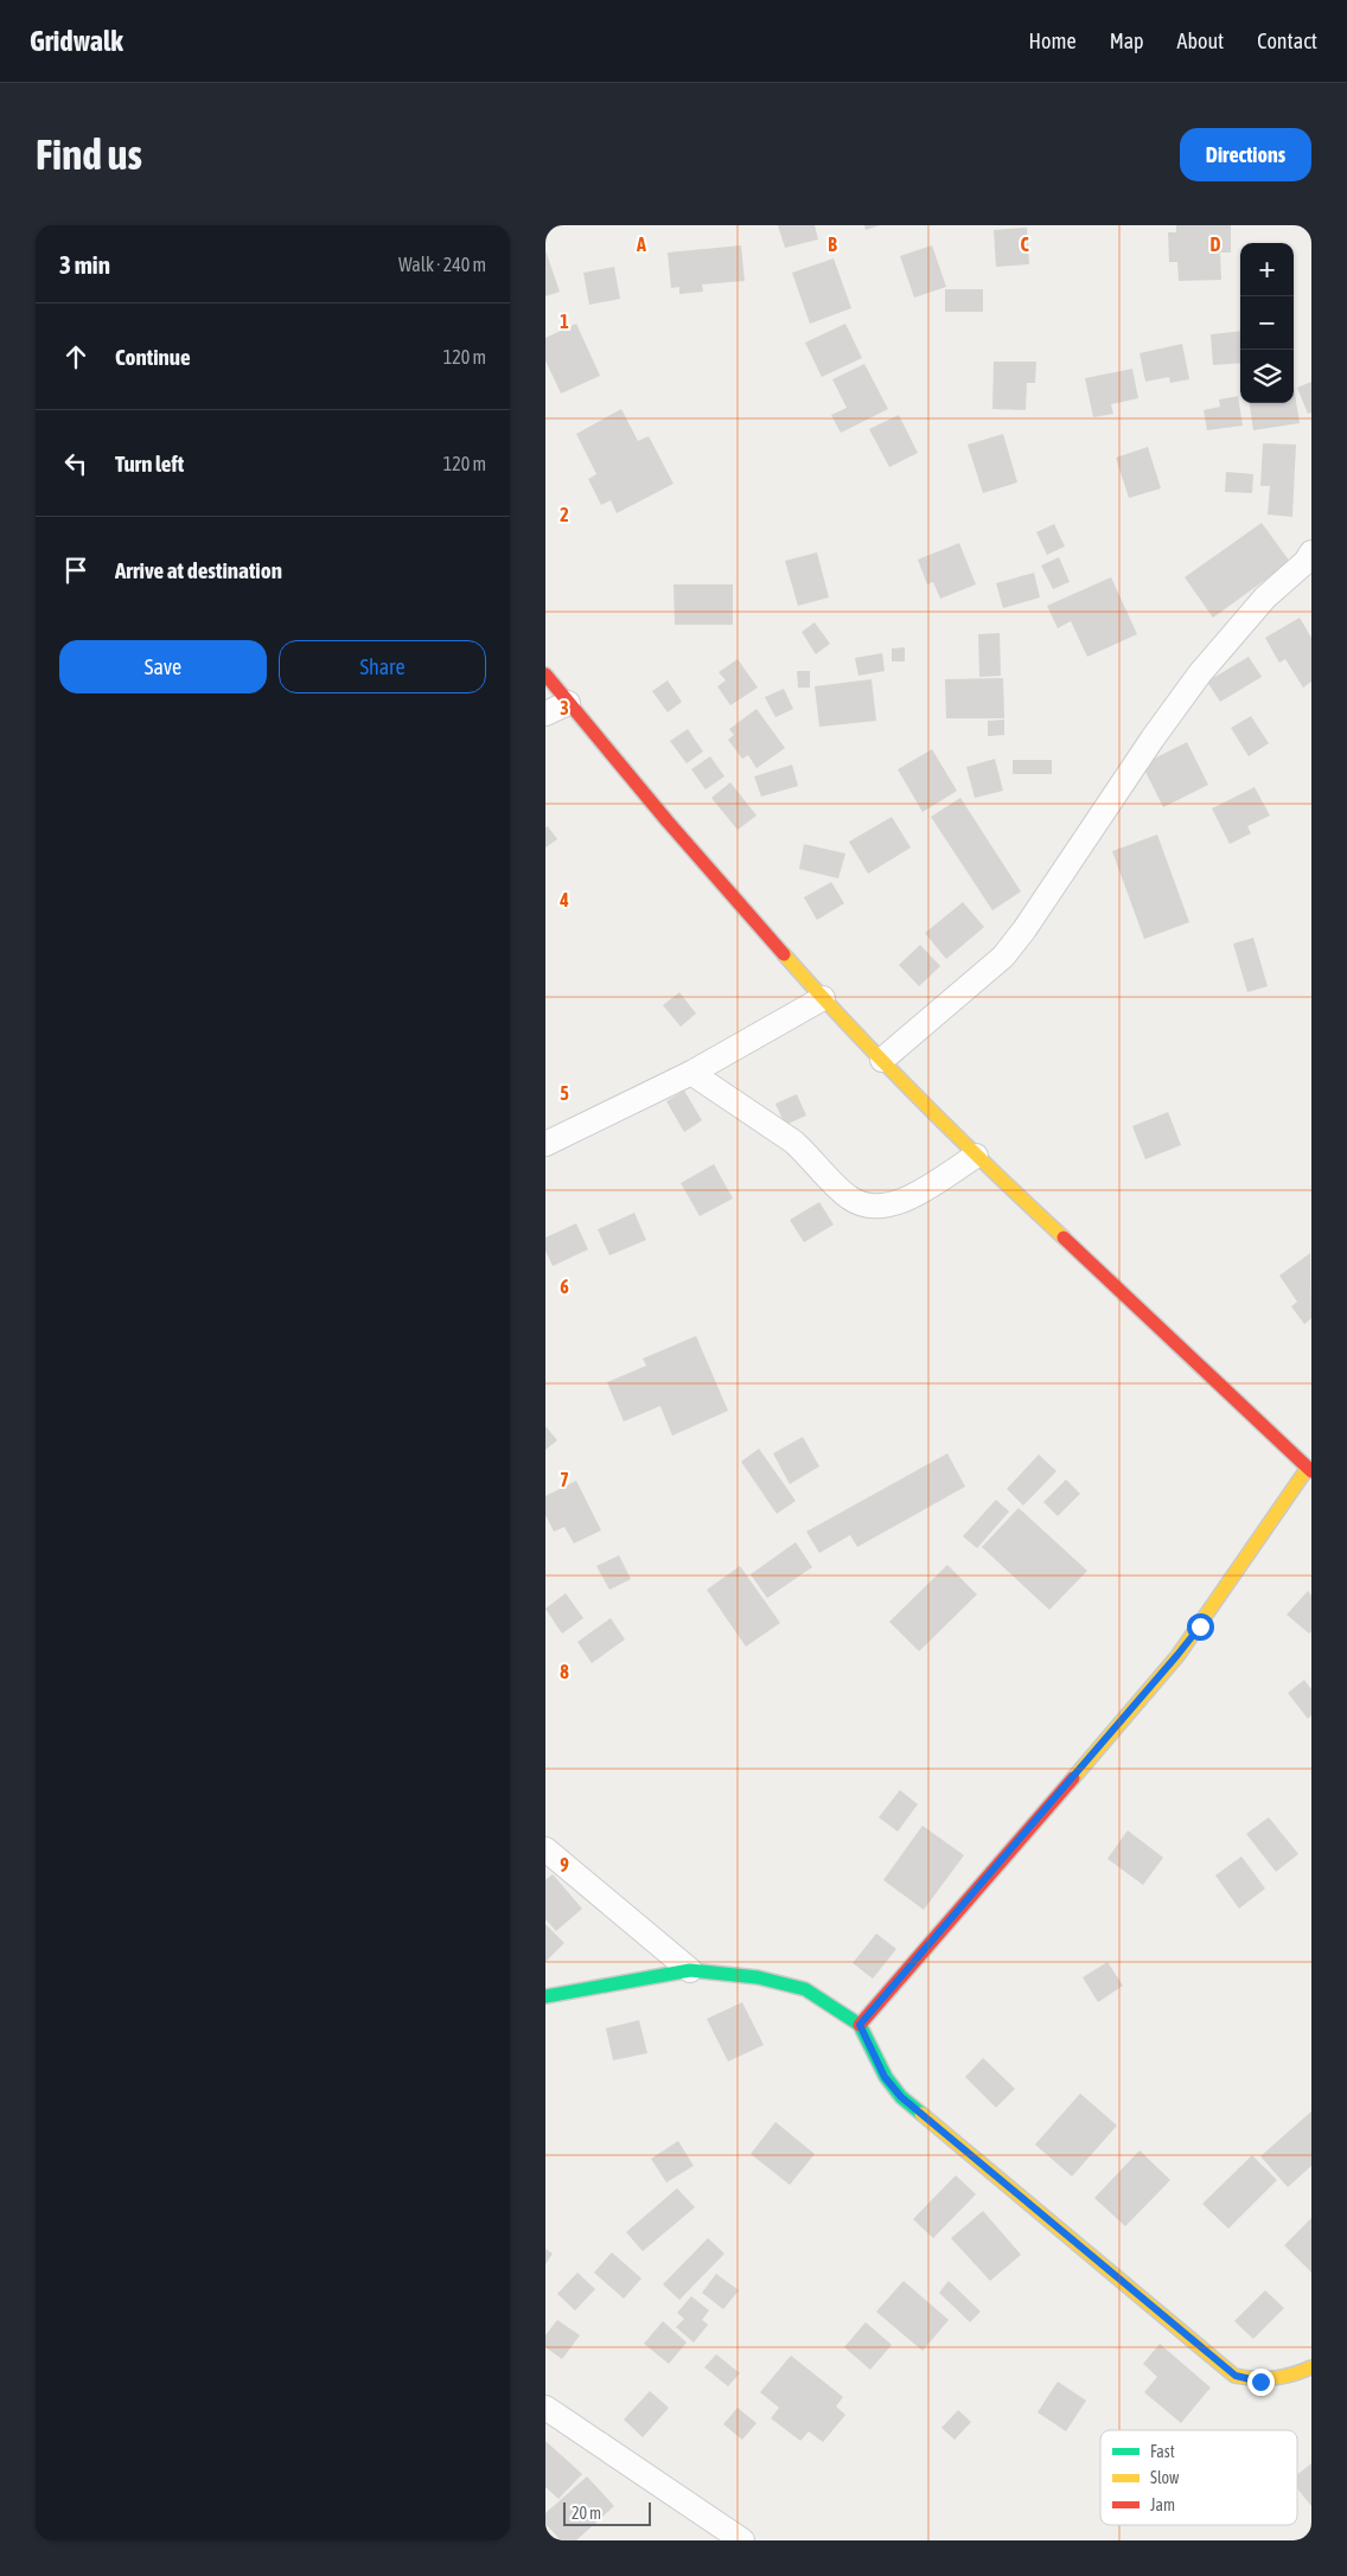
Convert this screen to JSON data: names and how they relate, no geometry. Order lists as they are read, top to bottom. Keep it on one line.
{"legend":["Fast","Slow","Jam"],"scale_bar":"20 m","page":{"header":"Gridwalk","nav":["Home","Map","About","Contact"],"buttons":["Directions",["Save","Share"]],"title":"Find us","heading":["3 min","Walk · 240 m"],"map_buttons":["+","−"],"list":[["Continue","120 m"],["Turn left","120 m"],"Arrive at destination"],"scale":"20 m"},"grid":{"columns":["A","B","C","D"],"rows":["1","2","3","4","5","6","7","8","9"]}}
